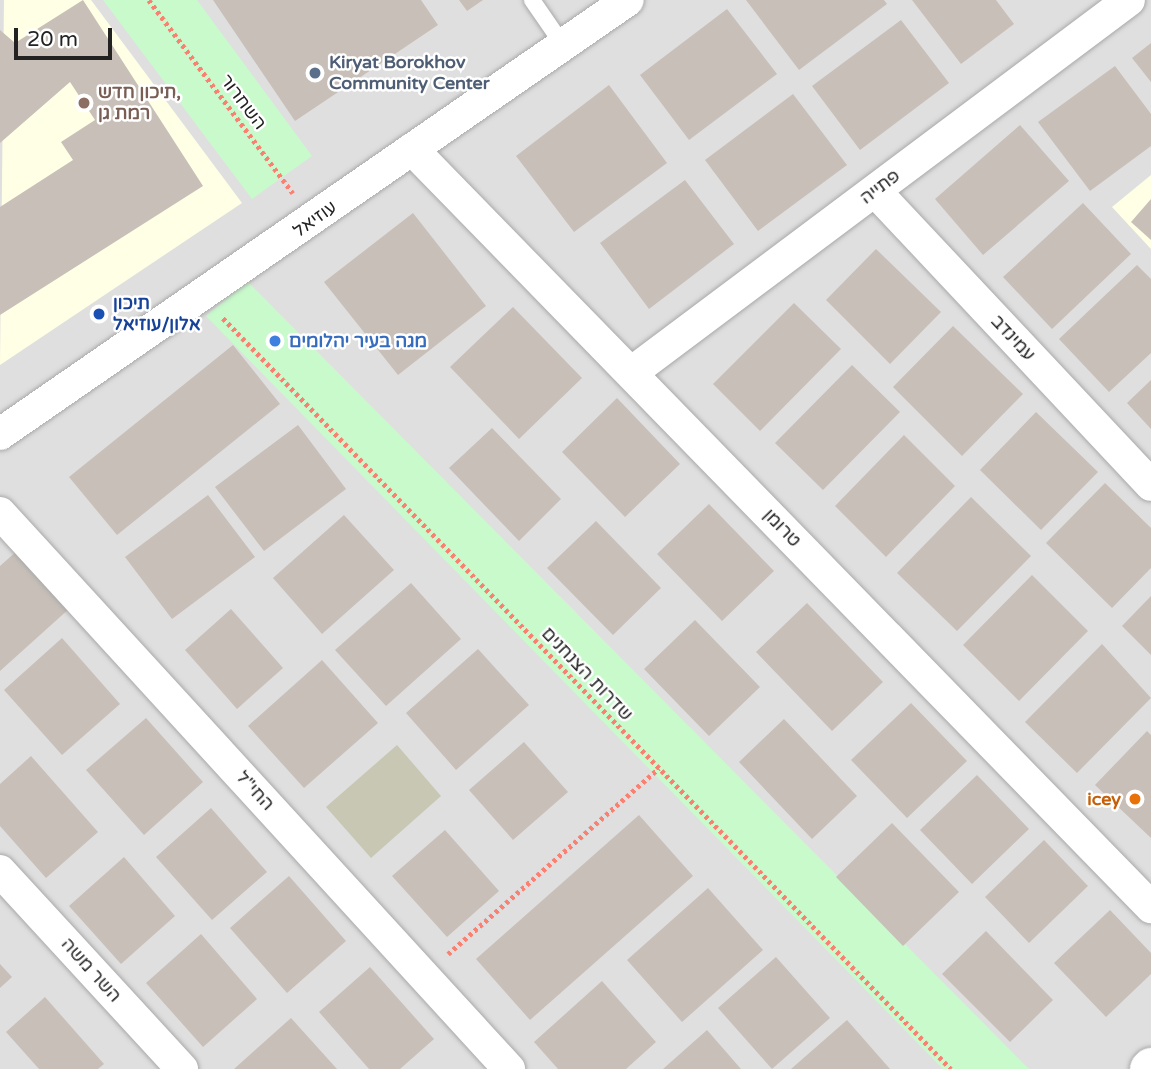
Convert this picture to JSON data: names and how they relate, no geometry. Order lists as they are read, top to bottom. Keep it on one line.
{"streets":{"street":["פתייה","עוזיאל","עמינדב","טרומן","החי\"ל","השר משה"],"path":["השחרור","שדרות הצנחנים"]},"crossings":[["השחרור","עוזיאל"],["פתייה","עמינדב"],["פתייה","טרומן"],["עוזיאל","טרומן"],["עוזיאל","שדרות הצנחנים"]],"places":["Kiryat Borokhov Community Center","תיכון חדש, רמת גן","תיכון אלון/עוזיאל","מגה בעיר יהלומים","icey"],"scale_bar":"20 m"}
